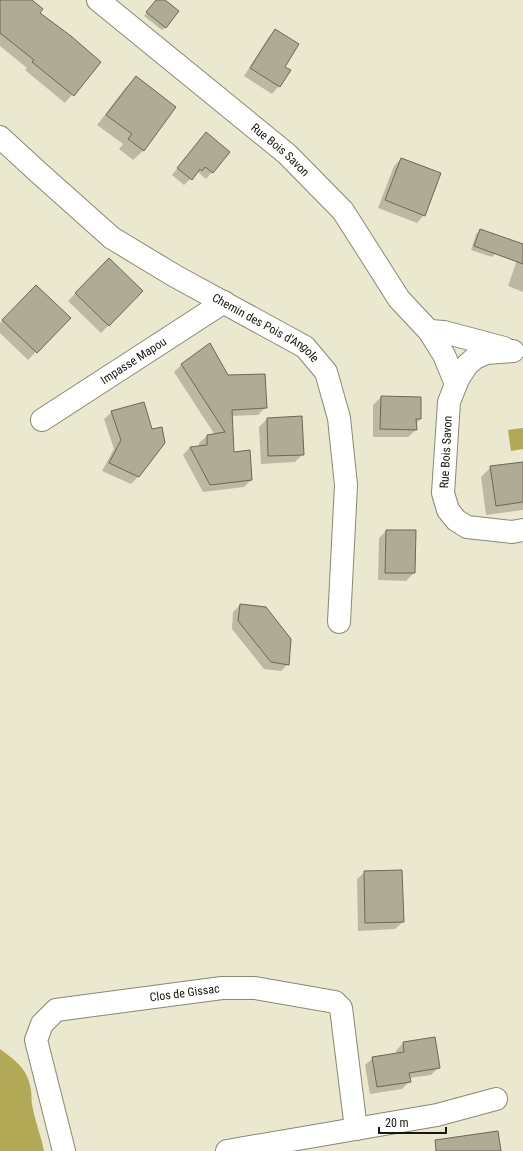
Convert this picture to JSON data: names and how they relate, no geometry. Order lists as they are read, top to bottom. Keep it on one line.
{"streets":{"street":["Rue Bois Savon","Chemin des Pois d'Angole","Impasse Mapou","Clos de Gissac"]},"crossings":[["Chemin des Pois d'Angole","Impasse Mapou"]],"scale_bar":"20 m"}
